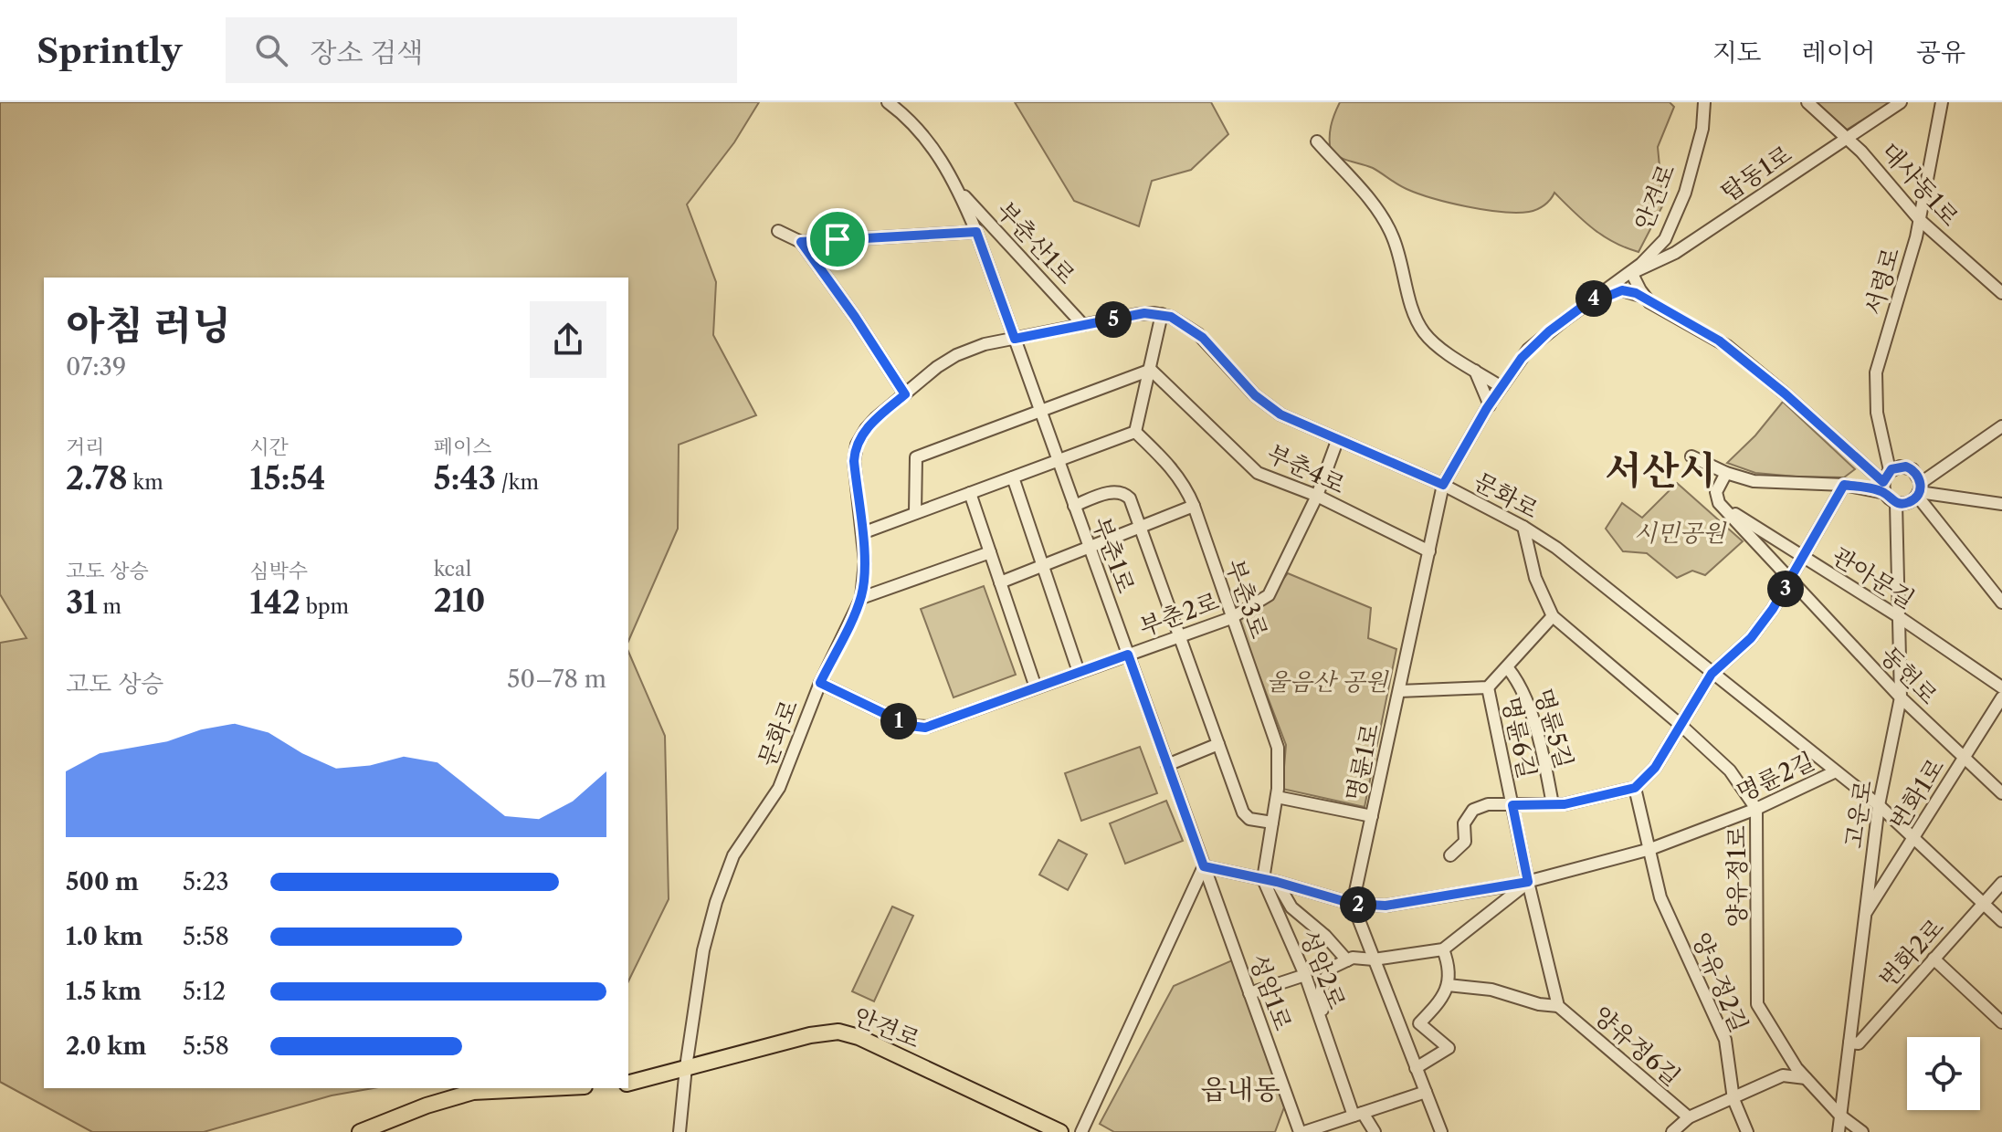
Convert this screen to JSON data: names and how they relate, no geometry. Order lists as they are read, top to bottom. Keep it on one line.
{"streets":{"main road":["안견로"],"street":["탑동1로","대사동1로","부춘산1로","서령로","부춘4로","문화로","부춘1로","관아문길","부춘3로","부춘2로","동헌로","명륜5길","명륜6길","명륜1로","명륜2길","번화1로","고운로","양유정1로","번화2로","성암2로","양유정2길","성암1로","양유정6길"]},"crossings":[["탑동1로","대사동1로"],["탑동1로","안견로"],["대사동1로","서령로"],["안견로","문화로"],["안견로","명륜1로"],["부춘산1로","문화로"],["부춘산1로","부춘1로"],["서령로","고운로"],["부춘4로","부춘2로"],["부춘4로","명륜1로"],["문화로","부춘1로"],["문화로","부춘2로"],["문화로","명륜1로"],["문화로","명륜2길"],["문화로","번화1로"],["문화로","고운로"],["문화로","양유정1로"],["문화로","번화2로"],["부춘1로","부춘2로"],["부춘1로","성암1로"],["관아문길","고운로"],["부춘3로","부춘2로"],["부춘3로","성암2로"],["동헌로","번화1로"],["동헌로","고운로"],["명륜6길","명륜2길"],["명륜6길","양유정6길"],["명륜1로","명륜2길"],["명륜2길","양유정1로"],["명륜2길","양유정2길"],["명륜2길","양유정6길"],["번화1로","고운로"],["고운로","양유정1로"],["고운로","번화2로"],["성암2로","성암1로"]],"districts":["서산시","읍내동"],"parks":["시민공원","울음산 공원"],"page":{"header":"Sprintly","search":"장소 검색","nav":["지도","레이어","공유"],"heading":["아침 러닝","07:39"],"pins":["4","5","3","1","2"],"stats":[["거리","2.78 km"],["시간","15:54"],["페이스","5:43 /km"],["고도 상승","31 m"],["심박수","142 bpm"],["kcal","210"]],"chart":["고도 상승","50–78 m"],"list":[{"name":"500 m","note":"5:23"},{"name":"1.0 km","note":"5:58"},{"name":"1.5 km","note":"5:12"},{"name":"2.0 km","note":"5:58"}]}}
